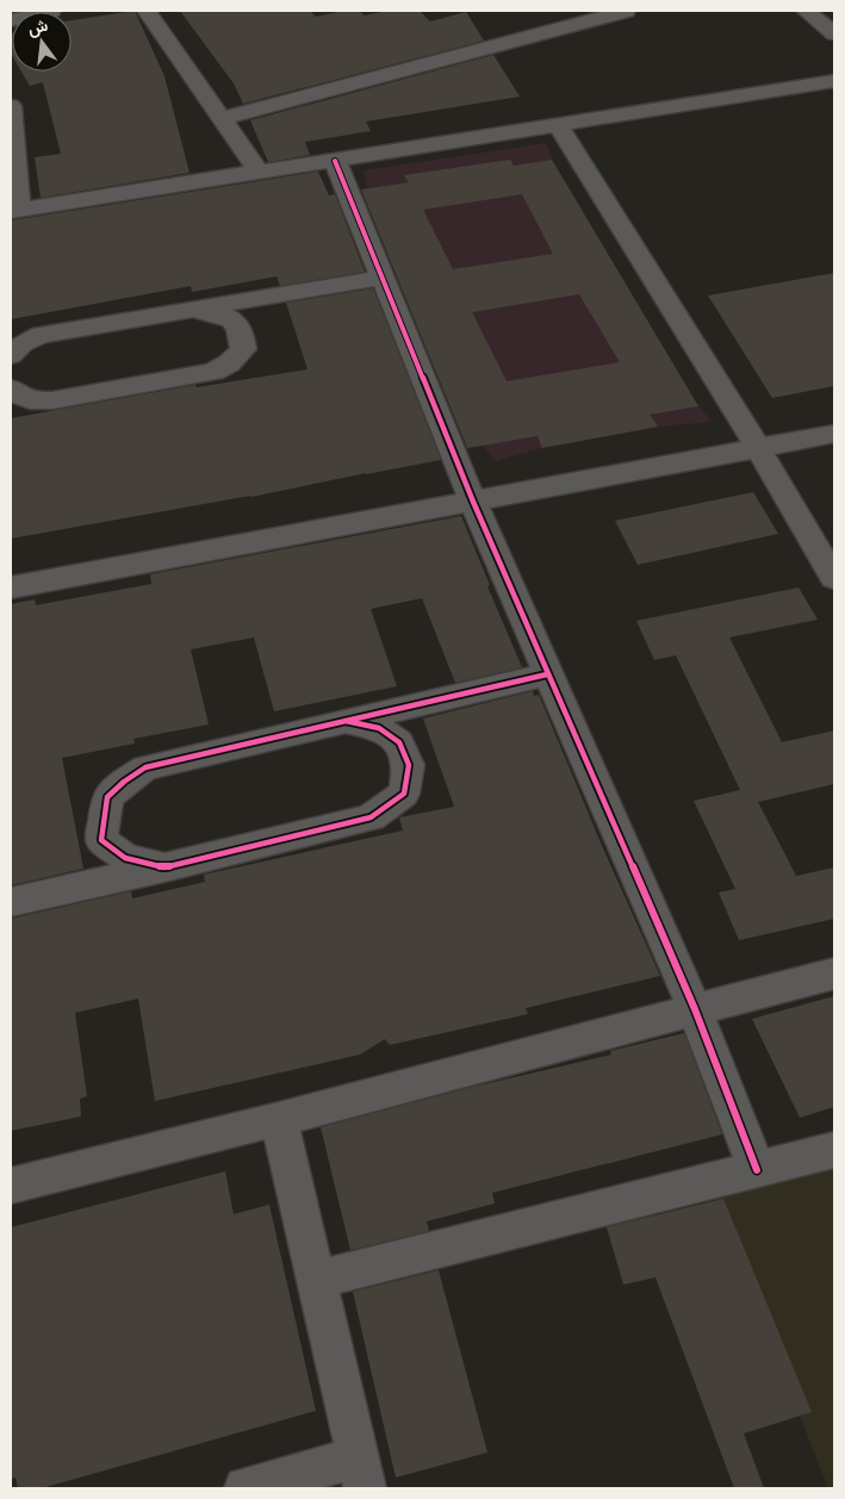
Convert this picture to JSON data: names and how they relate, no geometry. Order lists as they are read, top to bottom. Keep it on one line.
{"north":"top"}
